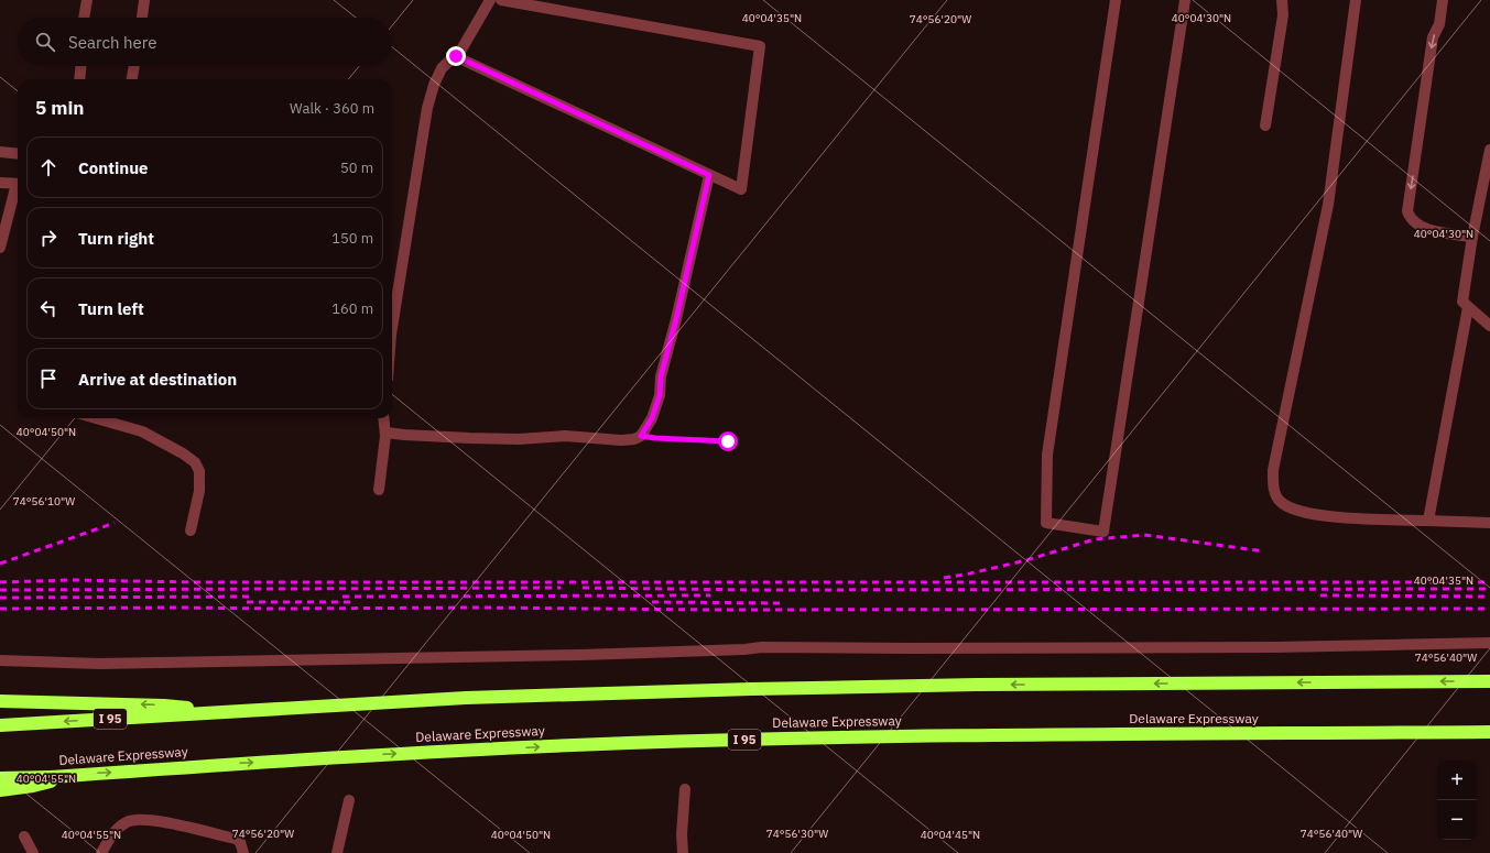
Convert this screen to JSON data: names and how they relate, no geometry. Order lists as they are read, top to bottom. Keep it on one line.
{"streets":{"highway":["I 95","Delaware Expressway"]},"page":{"search":"Search here","heading":["5 min","Walk · 360 m"],"list":[["Continue","50 m"],["Turn right","150 m"],["Turn left","160 m"],"Arrive at destination"],"map_buttons":["+","−"]},"coordinates":["40°04'30\"N","40°04'35\"N","74°56'20\"W","40°04'50\"N","74°56'10\"W","74°56'40\"W","40°04'55\"N","74°56'30\"W","40°04'45\"N"]}
